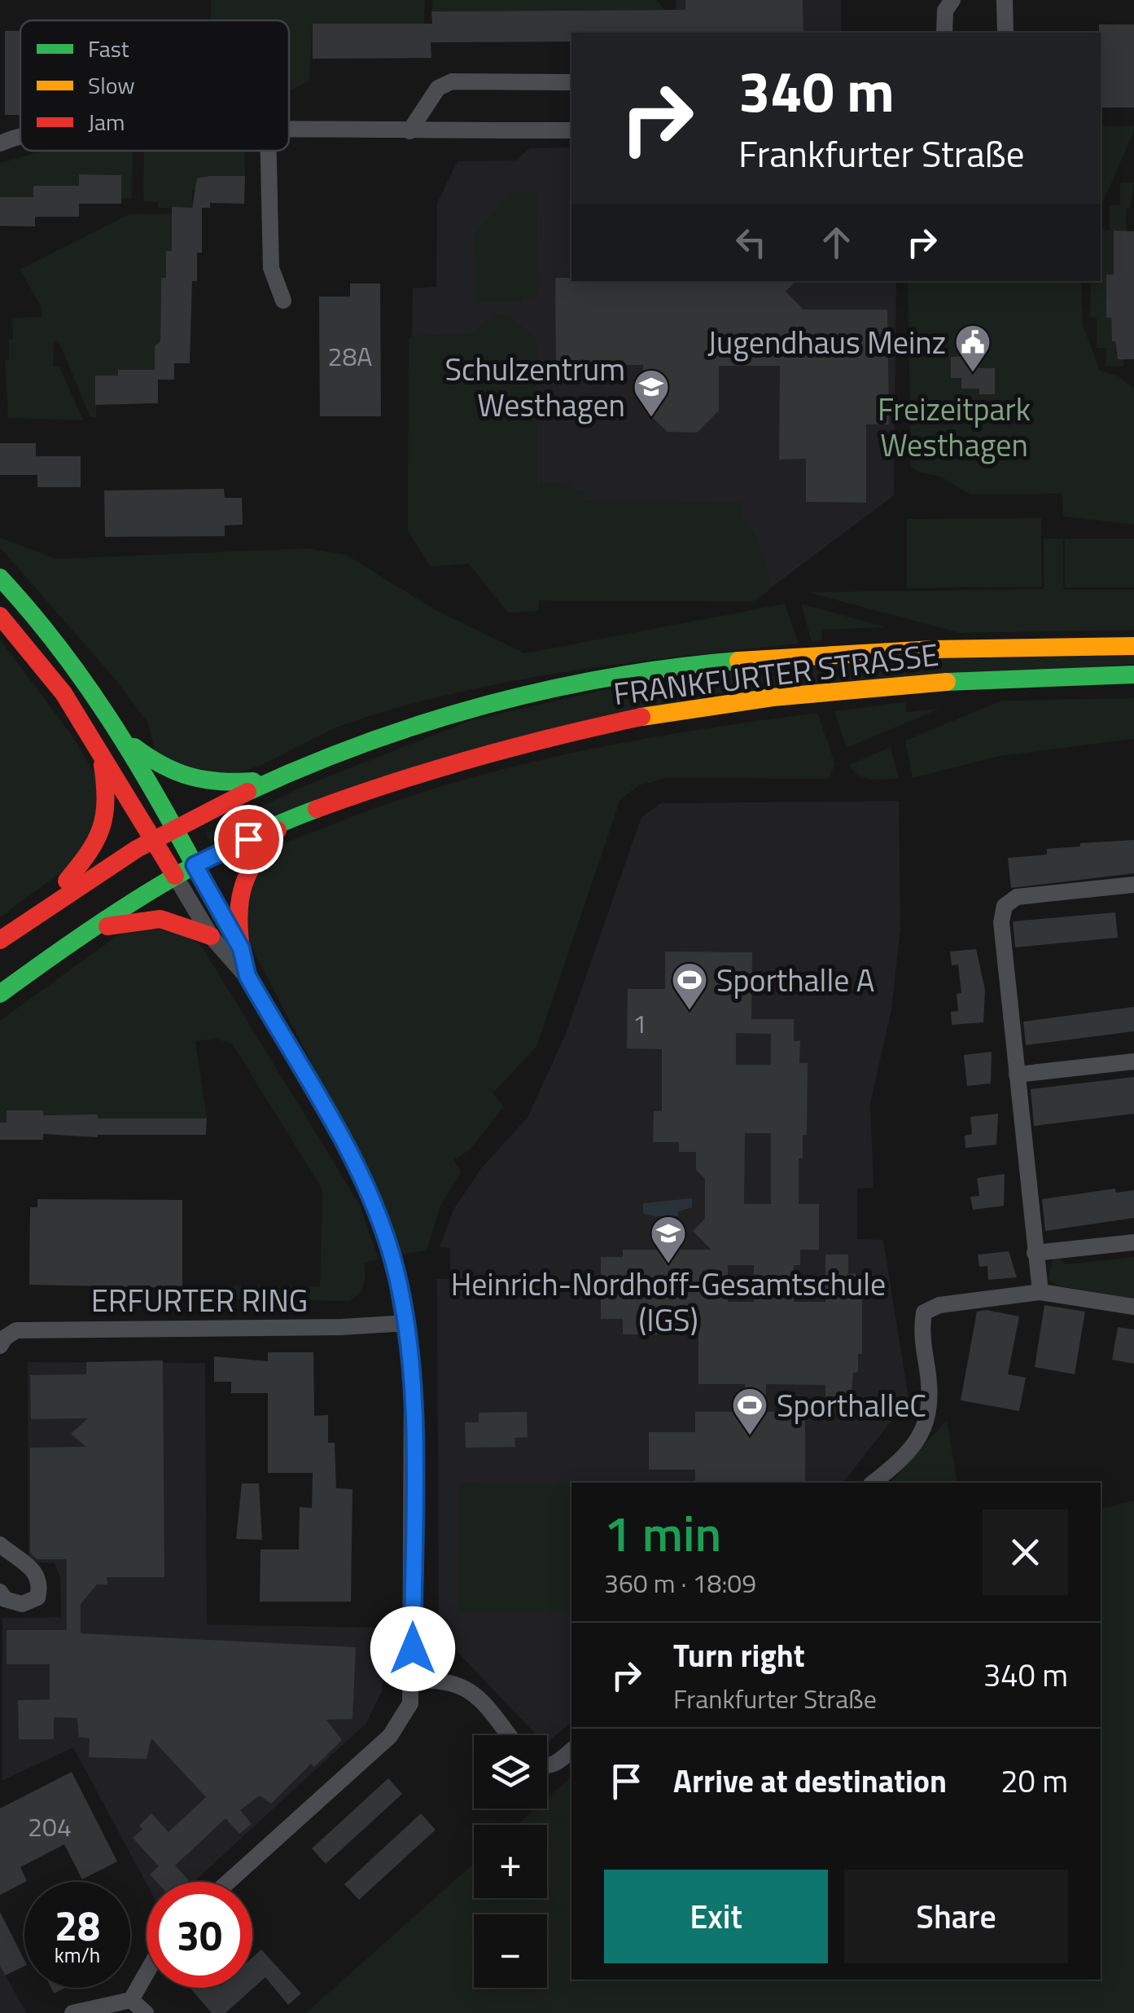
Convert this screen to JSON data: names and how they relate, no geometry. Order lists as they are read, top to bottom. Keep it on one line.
{"streets":{"street":["FRANKFURTER STRASSE","ERFURTER RING"]},"parks":["Freizeitpark Westhagen"],"places":{"public building":["Jugendhaus Meinz"],"school or university":["Schulzentrum Westhagen","Heinrich-Nordhoff-Gesamtschule (IGS)"],"sports":["Sporthalle A","SporthalleC"]},"house_numbers":["28A","1","204"],"legend":["Fast","Slow","Jam"],"page":{"turn":["340 m","Frankfurter Straße"],"heading":["1 min","360 m · 18:09"],"list":[{"name":"Turn right","note":"Frankfurter Straße","value":"340 m"},{"name":"Arrive at destination","value":"20 m"}],"map_buttons":["+","−"],"buttons":["Exit","Share"],"speed":"28 km/h","limit":"30"}}
